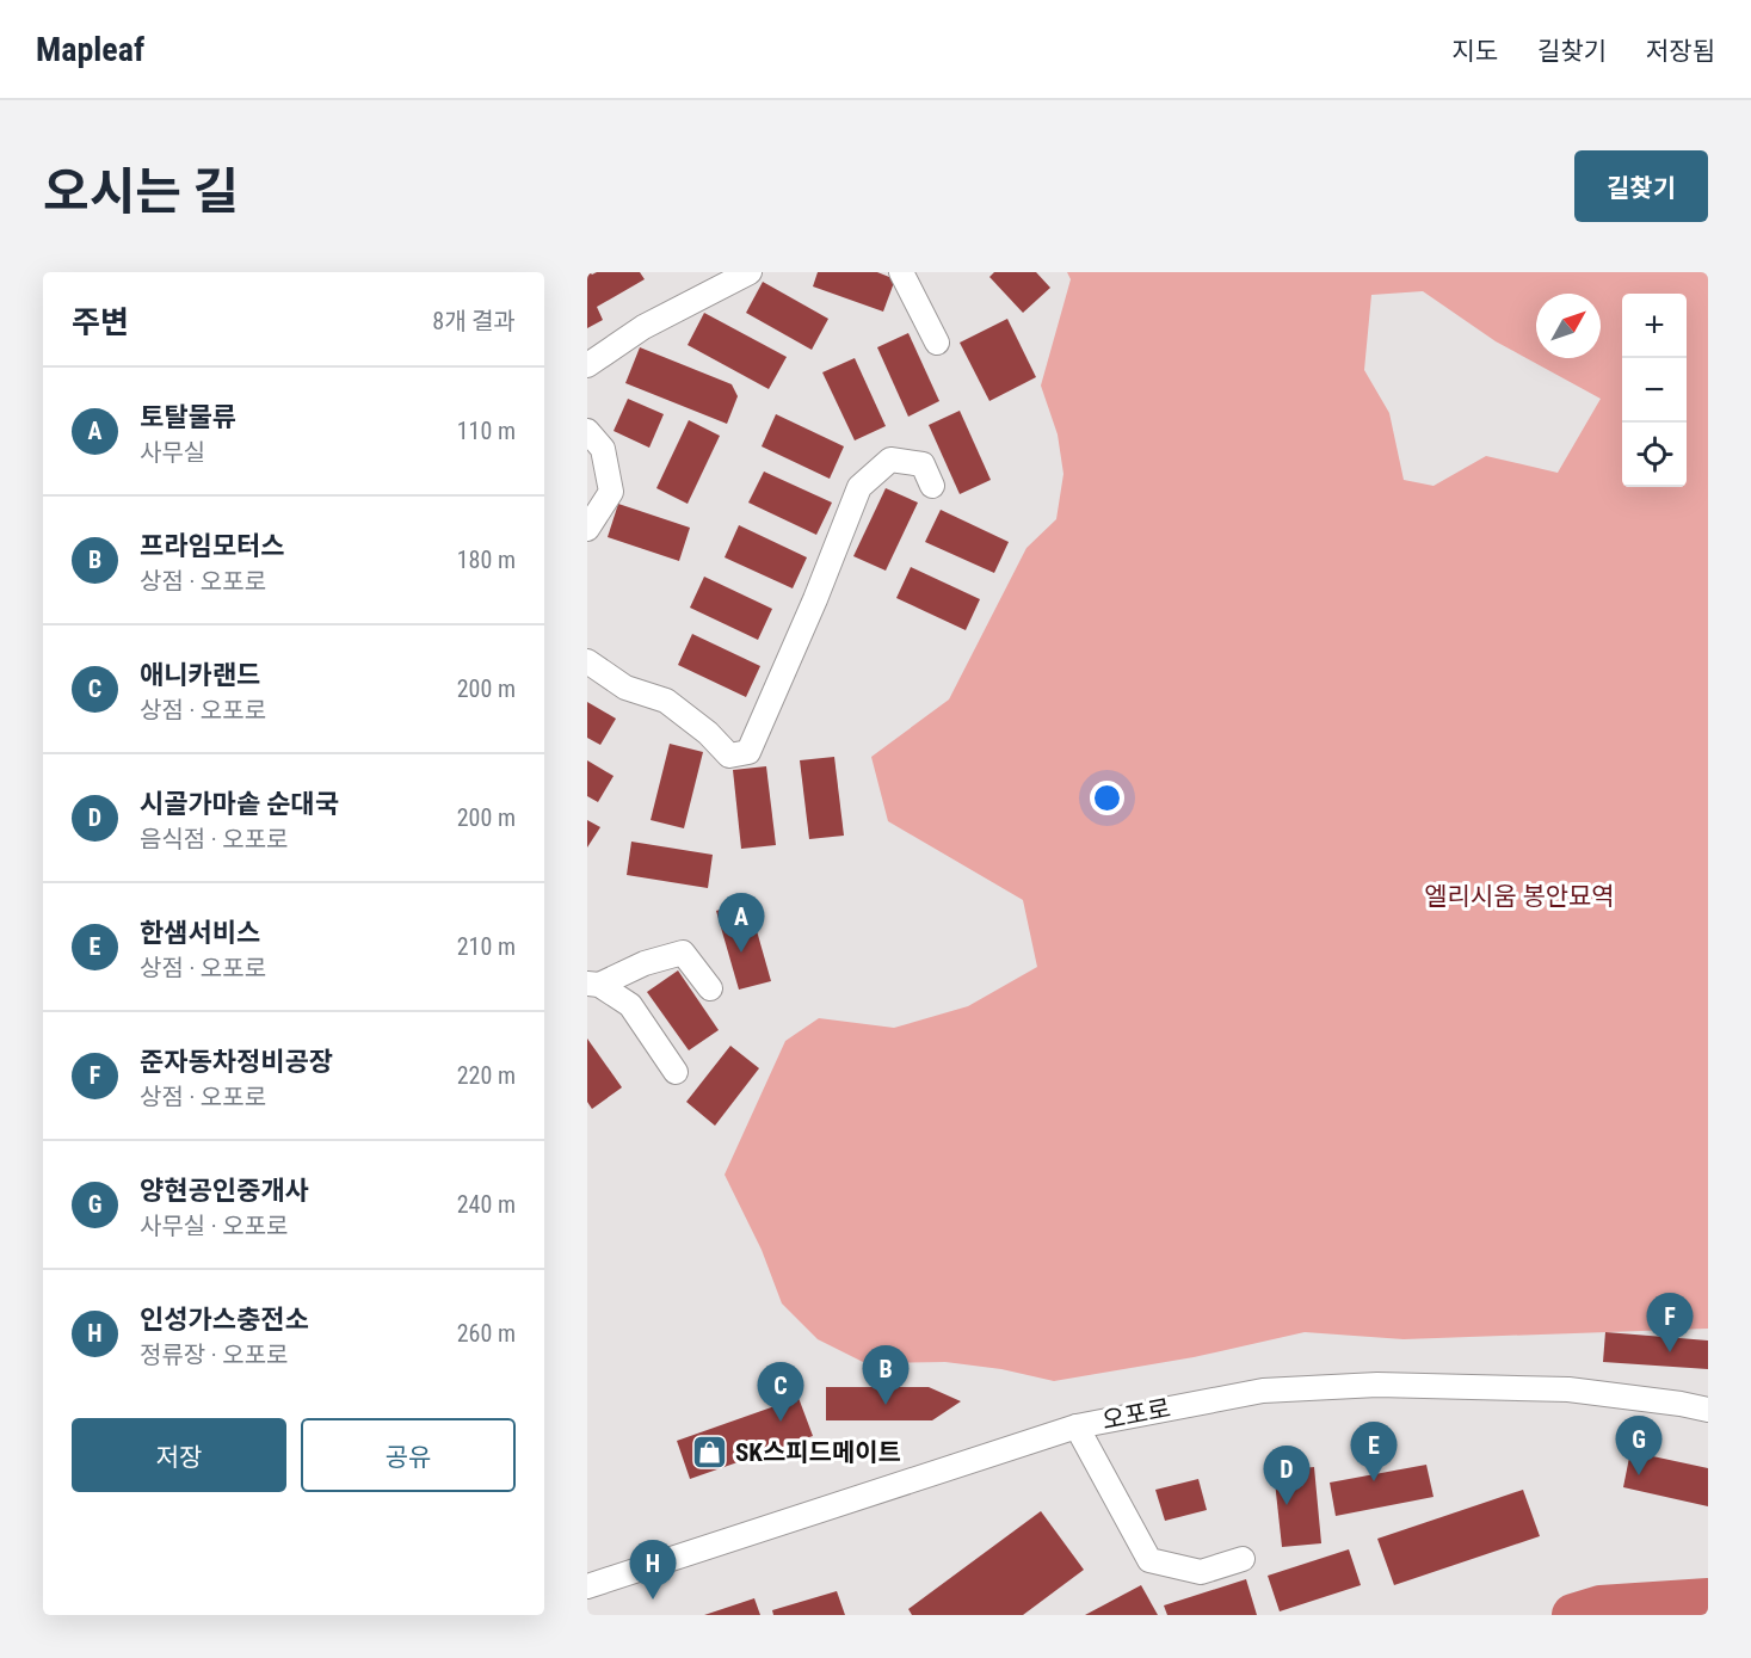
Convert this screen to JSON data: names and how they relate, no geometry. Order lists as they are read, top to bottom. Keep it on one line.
{"streets":{"street":["오포로"]},"parks":["엘리시움 봉안묘역"],"places":{"shop":["SK스피드메이트"]},"north":"top right","page":{"header":"Mapleaf","nav":["지도","길찾기","저장됨"],"title":"오시는 길","buttons":["길찾기",["저장","공유"]],"heading":["주변","8개 결과"],"map_buttons":["+","−"],"list":[{"mark":"A","name":"토탈물류","note":"사무실","value":"110 m"},{"mark":"B","name":"프라임모터스","note":"상점 · 오포로","value":"180 m"},{"mark":"C","name":"애니카랜드","note":"상점 · 오포로","value":"200 m"},{"mark":"D","name":"시골가마솥 순대국","note":"음식점 · 오포로","value":"200 m"},{"mark":"E","name":"한샘서비스","note":"상점 · 오포로","value":"210 m"},{"mark":"F","name":"준자동차정비공장","note":"상점 · 오포로","value":"220 m"},{"mark":"G","name":"양현공인중개사","note":"사무실 · 오포로","value":"240 m"},{"mark":"H","name":"인성가스충전소","note":"정류장 · 오포로","value":"260 m"}],"pins":["A","F","B","C","G","E","D","H"]}}
